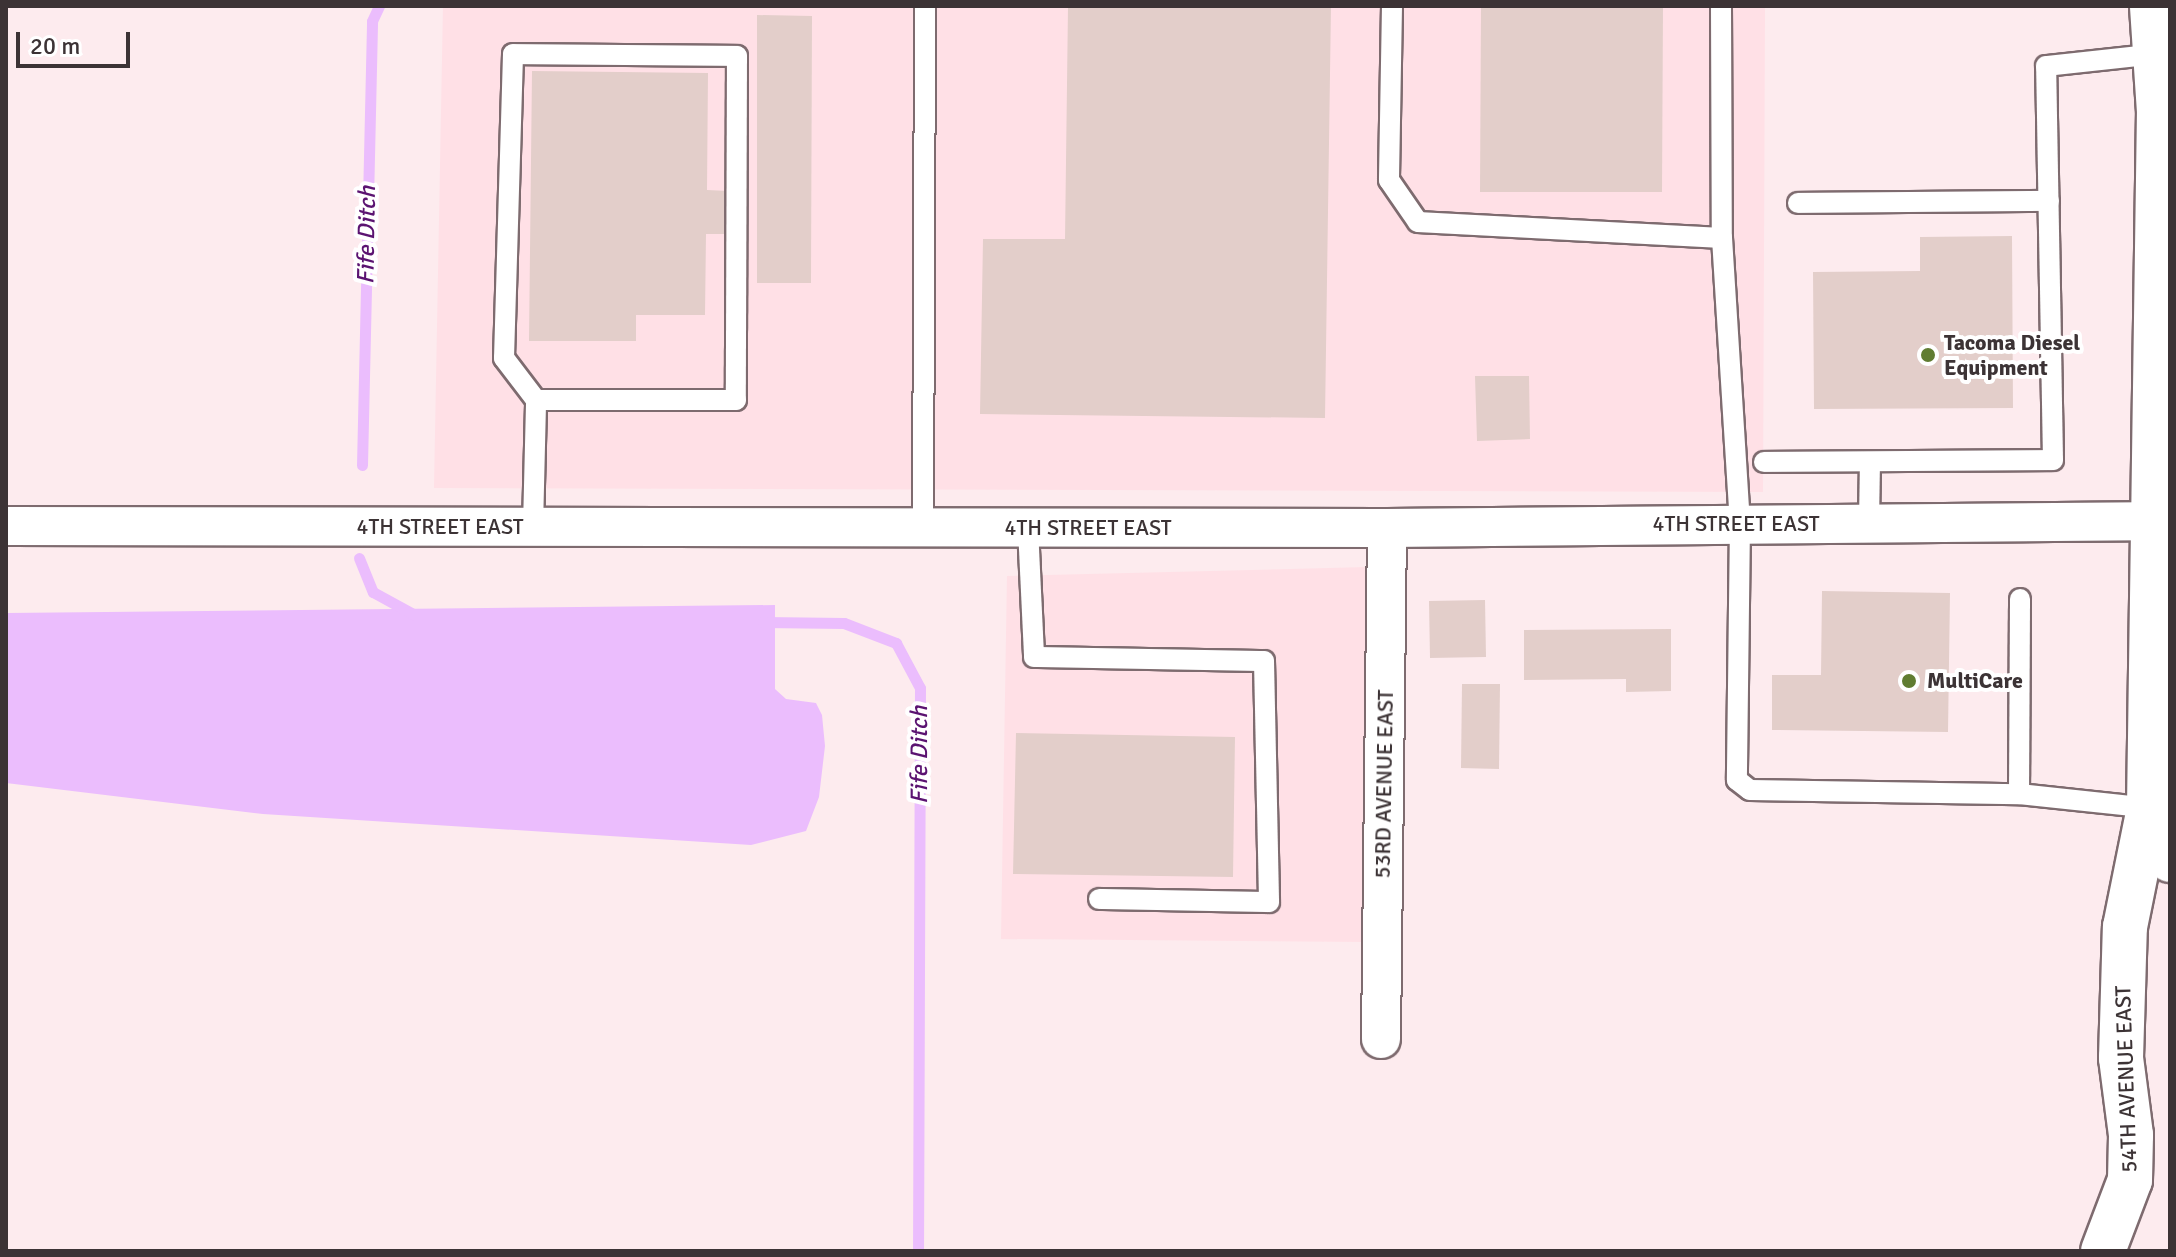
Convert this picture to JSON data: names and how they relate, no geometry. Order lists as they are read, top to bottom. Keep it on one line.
{"streets":{"main road":["54TH AVENUE EAST"],"street":["4TH STREET EAST","53RD AVENUE EAST"]},"crossings":[["4TH STREET EAST","53RD AVENUE EAST"],["4TH STREET EAST","54TH AVENUE EAST"]],"water":["Fife Ditch"],"places":["Tacoma Diesel Equipment","MultiCare"],"scale_bar":"20 m"}
